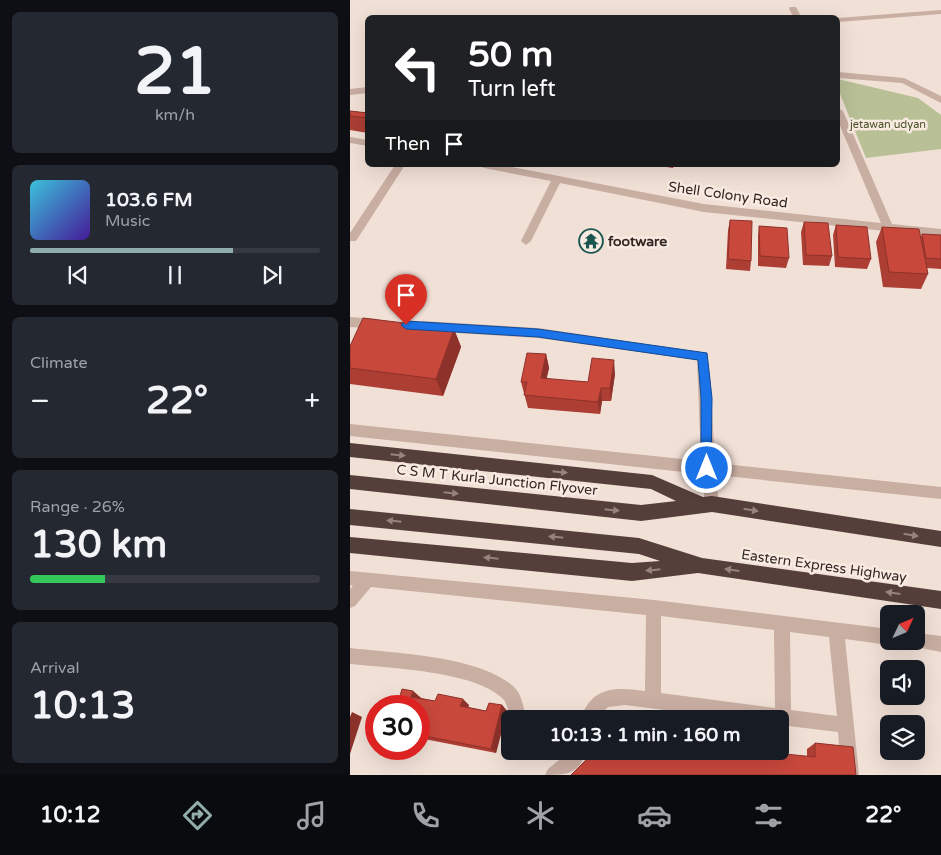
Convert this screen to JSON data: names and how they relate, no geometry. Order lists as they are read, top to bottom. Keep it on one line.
{"streets":{"highway":["C S M T Kurla Junction Flyover","Eastern Express Highway"],"street":["Shell Colony Road"]},"parks":["jetawan udyan"],"places":{"temple":["footware"]},"north":"top right","page":{"tile":[["21","km/h"],"Climate",["Range · 26%","130 km"],["Arrival","10:13"]],"turn":["50 m","Turn left"],"then":"Then","song":["103.6 FM","Music"],"heat":["−","22°","+"],"limit":"30","trip":"10:13 · 1 min · 160 m","tabs":["10:12","22°"]}}
